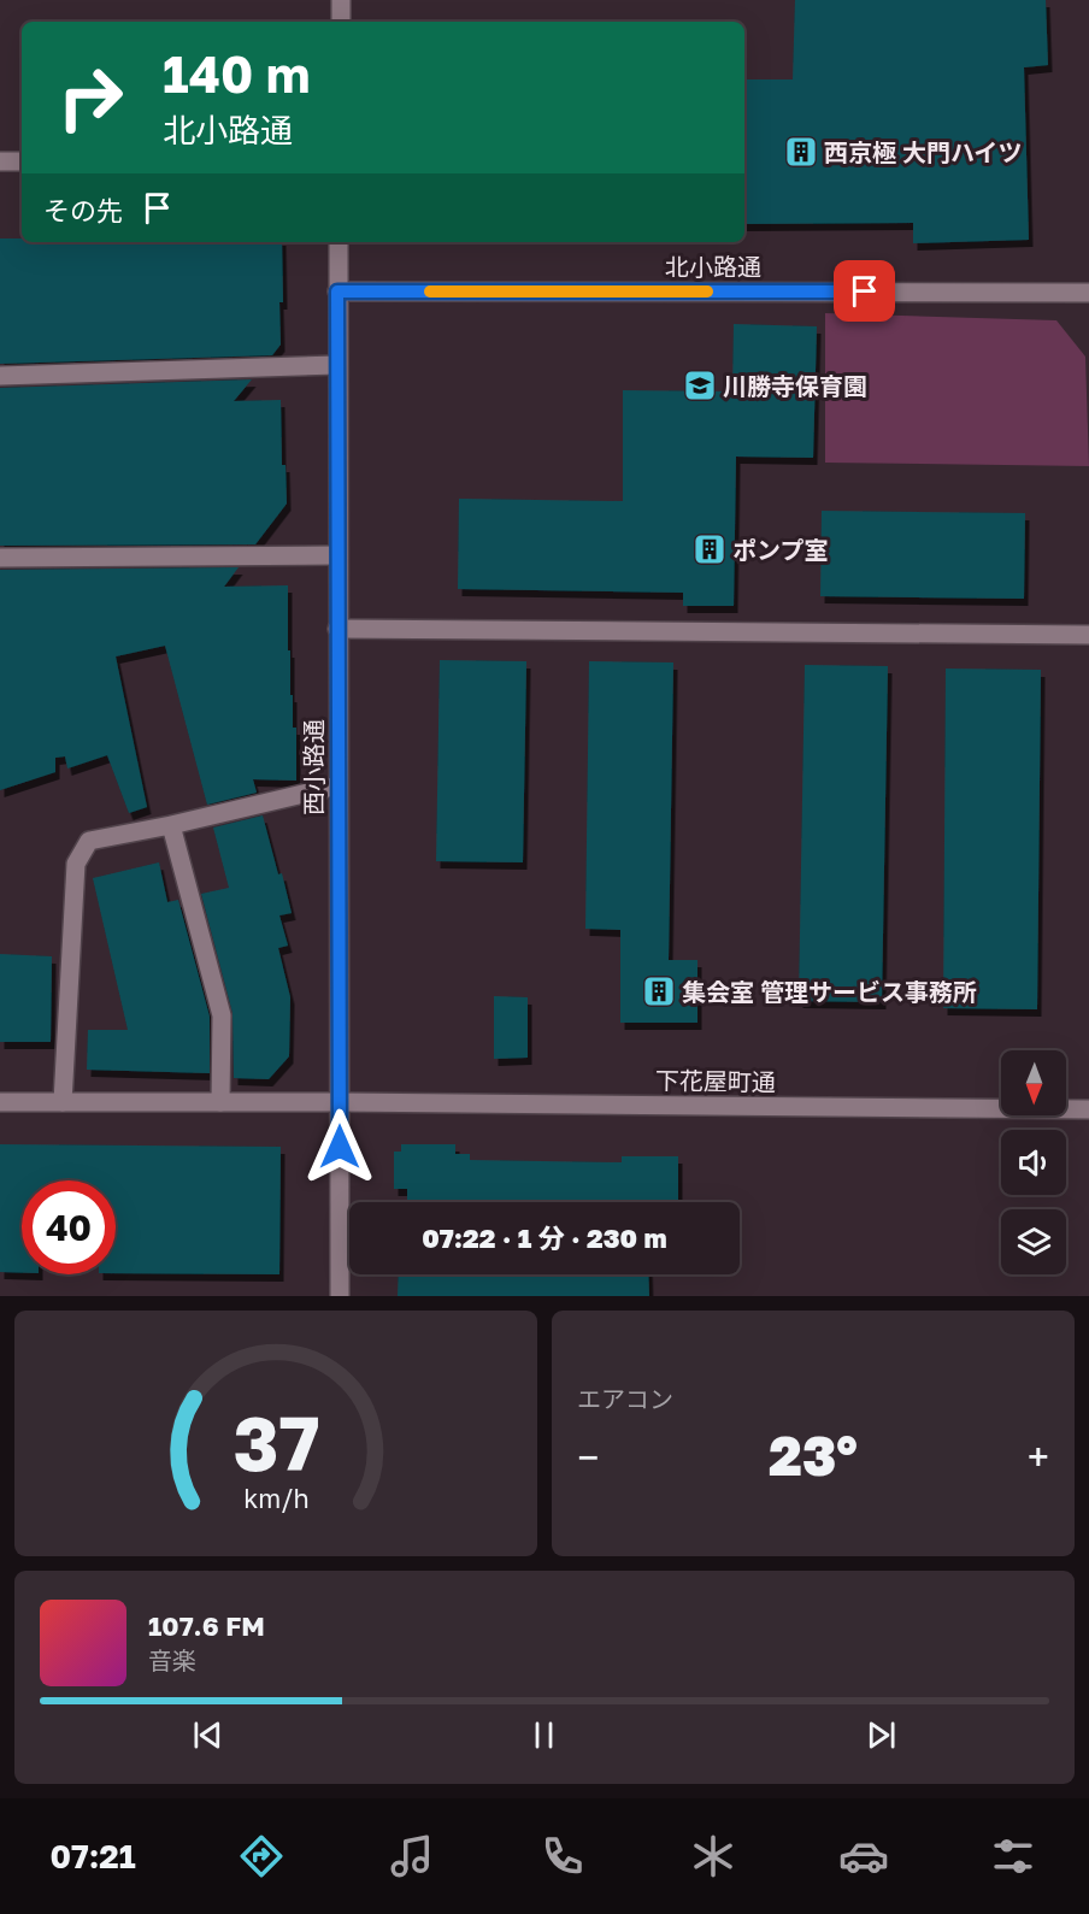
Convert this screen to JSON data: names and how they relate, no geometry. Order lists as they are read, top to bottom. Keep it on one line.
{"streets":{"street":["北小路通","西小路通","下花屋町通"]},"crossings":[["北小路通","西小路通"],["西小路通","下花屋町通"]],"places":{"building":["西京極 大門ハイツ","ポンプ室","集会室 管理サービス事務所"],"school or university":["川勝寺保育園"]},"north":"bottom","page":{"turn":["140 m","北小路通"],"then":"その先","limit":"40","trip":"07:22 · 1 分 · 230 m","tile":"エアコン","heat":["−","23°","+"],"song":["107.6 FM","音楽"],"tabs":"07:21","gauge":["37","km/h"]}}
